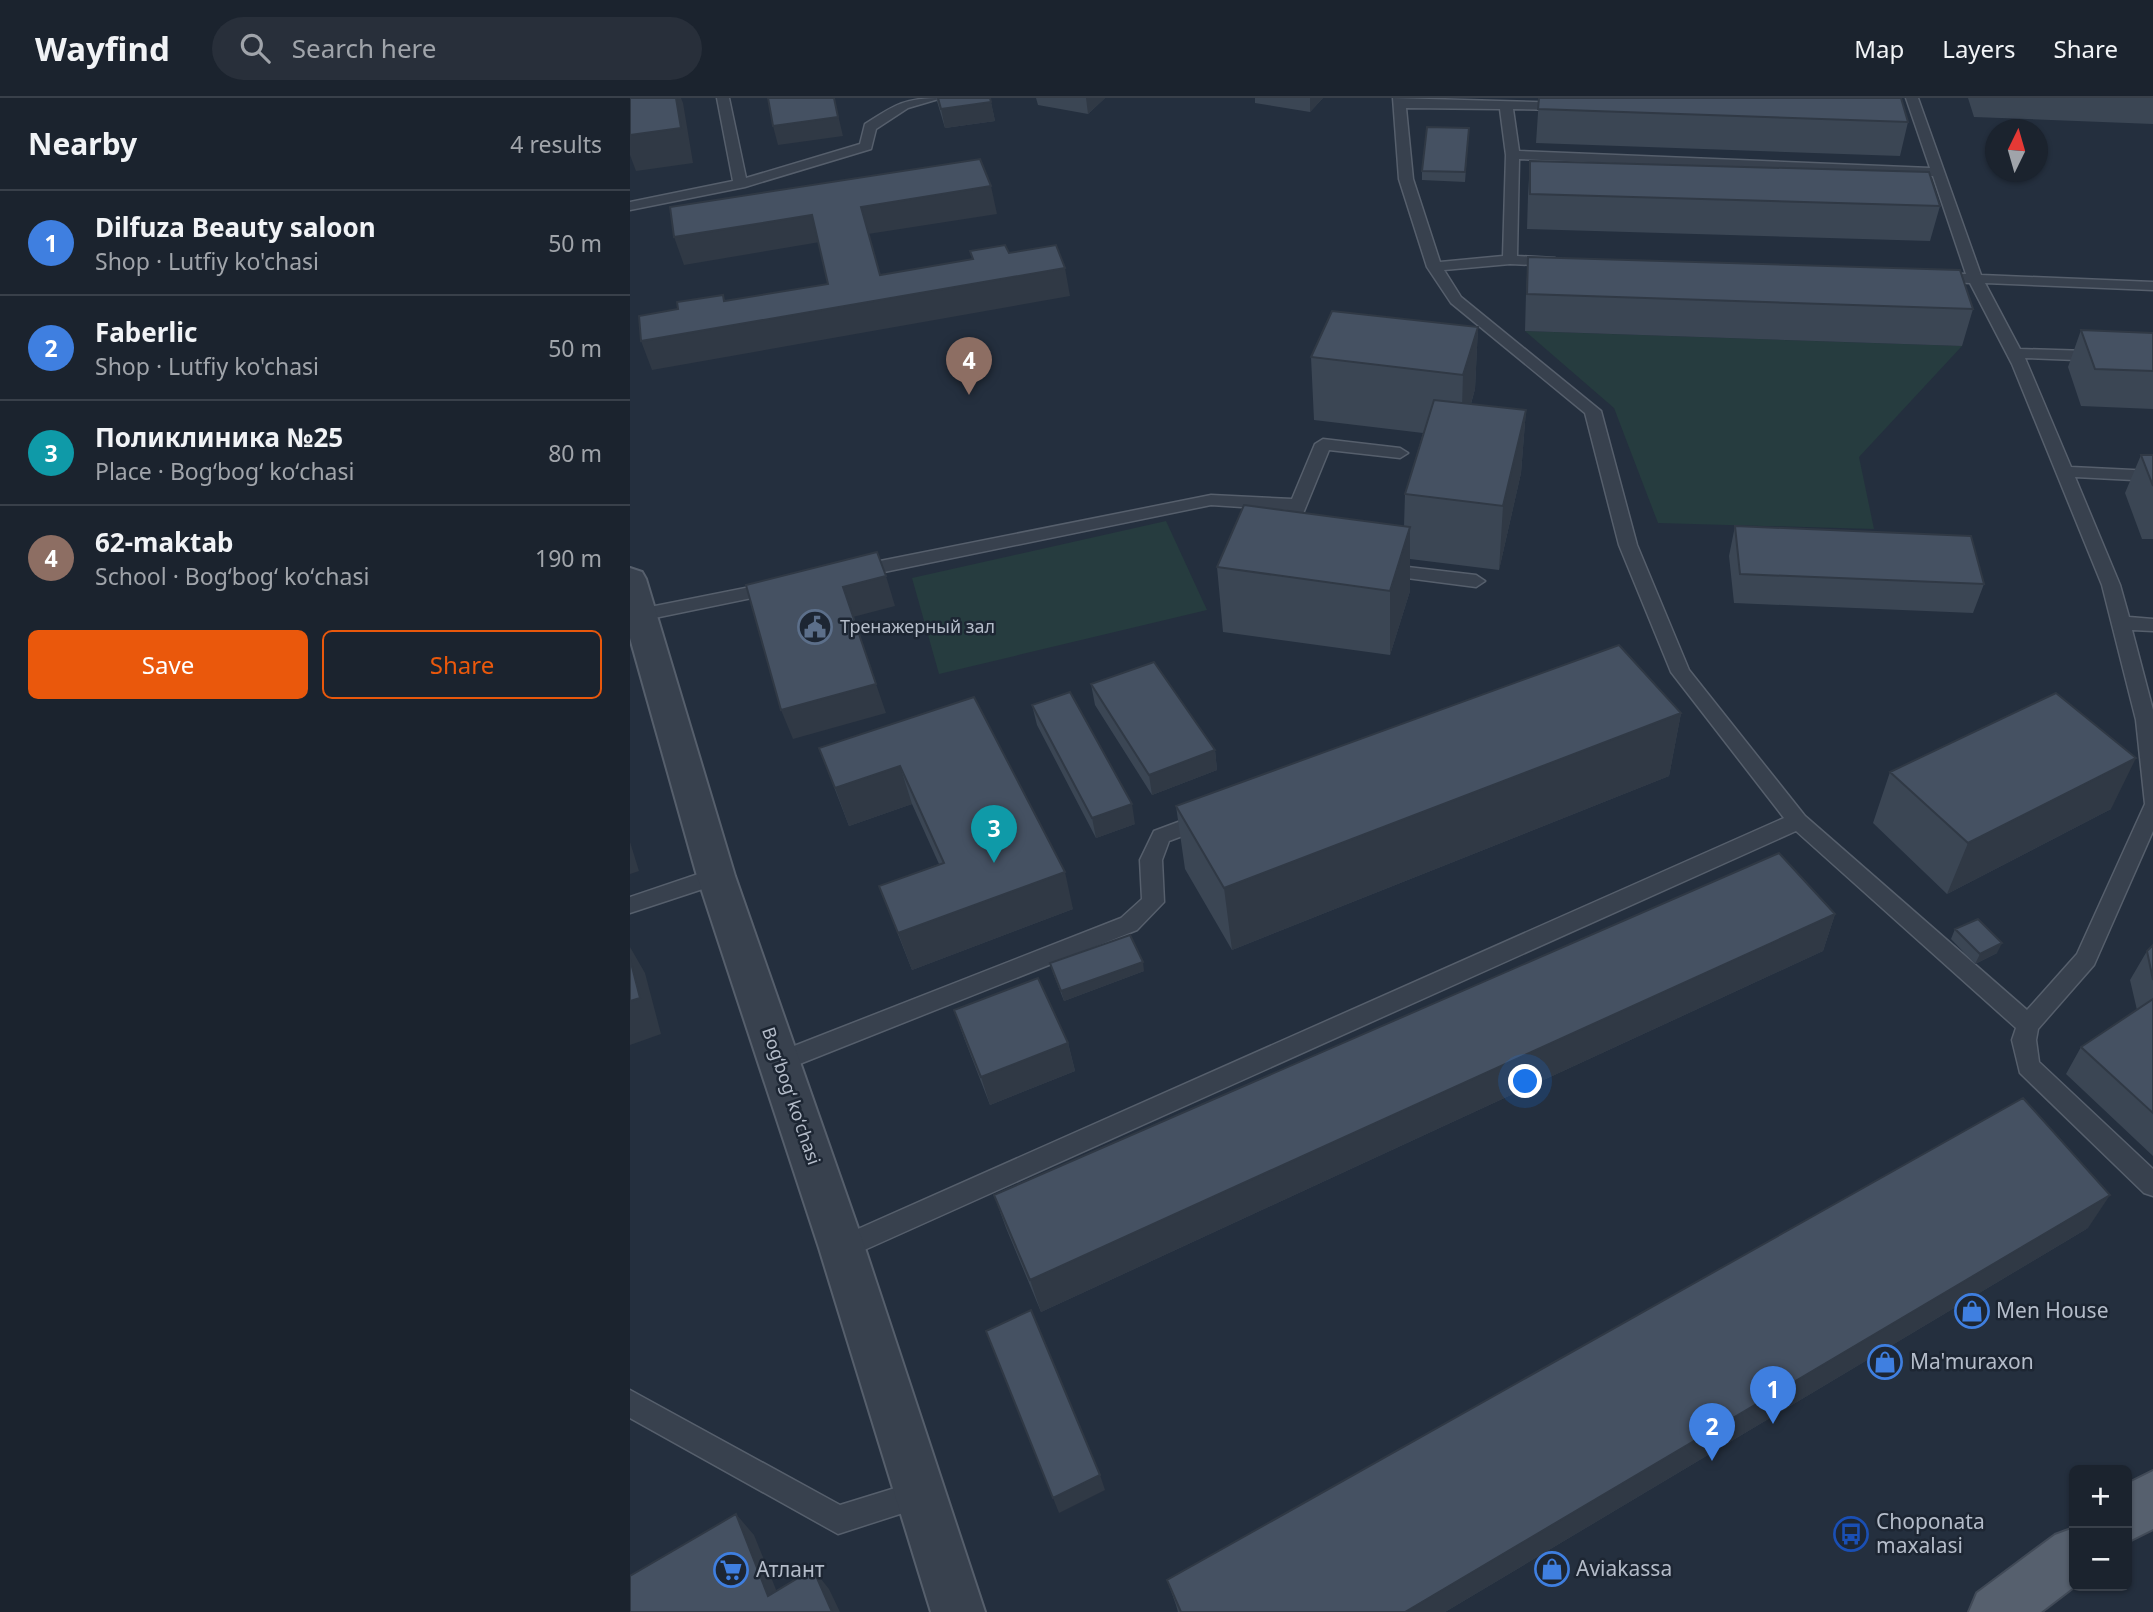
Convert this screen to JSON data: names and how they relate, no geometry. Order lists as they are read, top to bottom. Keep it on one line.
{"streets":{"street":["Bogʻbogʻ koʻchasi"]},"places":{"public building":["Тренажерный зал"],"shop":["Men House","Ma'muraxon","Aviakassa"],"bus stop":["Choponata maxalasi"],"supermarket":["Атлант"]},"north":"top","page":{"header":"Wayfind","search":"Search here","nav":["Map","Layers","Share"],"heading":["Nearby","4 results"],"list":[{"mark":"1","name":"Dilfuza Beauty saloon","note":"Shop · Lutfiy ko'chasi","value":"50 m"},{"mark":"2","name":"Faberlic","note":"Shop · Lutfiy ko'chasi","value":"50 m"},{"mark":"3","name":"Поликлиника №25","note":"Place · Bogʻbogʻ koʻchasi","value":"80 m"},{"mark":"4","name":"62-maktab","note":"School · Bogʻbogʻ koʻchasi","value":"190 m"}],"pins":["4","3","1","2"],"buttons":["Save","Share"],"map_buttons":["+","−"]}}
